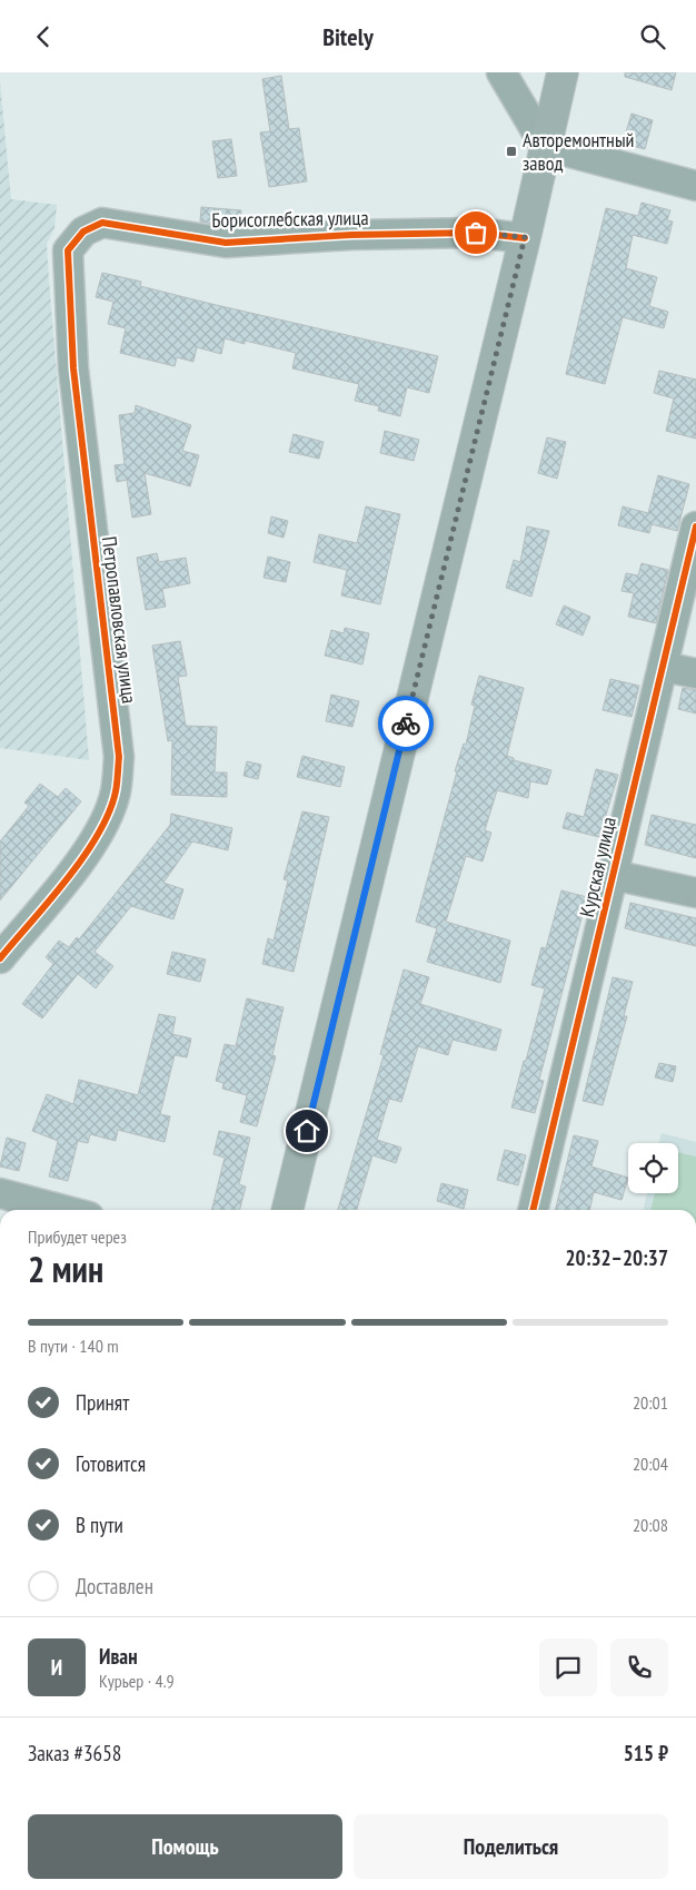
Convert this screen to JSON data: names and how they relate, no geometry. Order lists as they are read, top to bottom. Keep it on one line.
{"streets":{"street":["Борисоглебская улица","Петропавловская улица","Курская улица"]},"crossings":[["Борисоглебская улица","Петропавловская улица"]],"places":{"transit":["Авторемонтный завод"]},"page":{"header":"Bitely","heading":["2 мин","Прибудет через","20:32–20:37"],"panel":["Иван","Курьер · 4.9","Заказ #3658","515 ₽"],"bar":"В пути · 140 m","list":[["Принят","20:01"],["Готовится","20:04"],["В пути","20:08"],"Доставлен"],"round":"И","buttons":["Помощь","Поделиться"]}}
